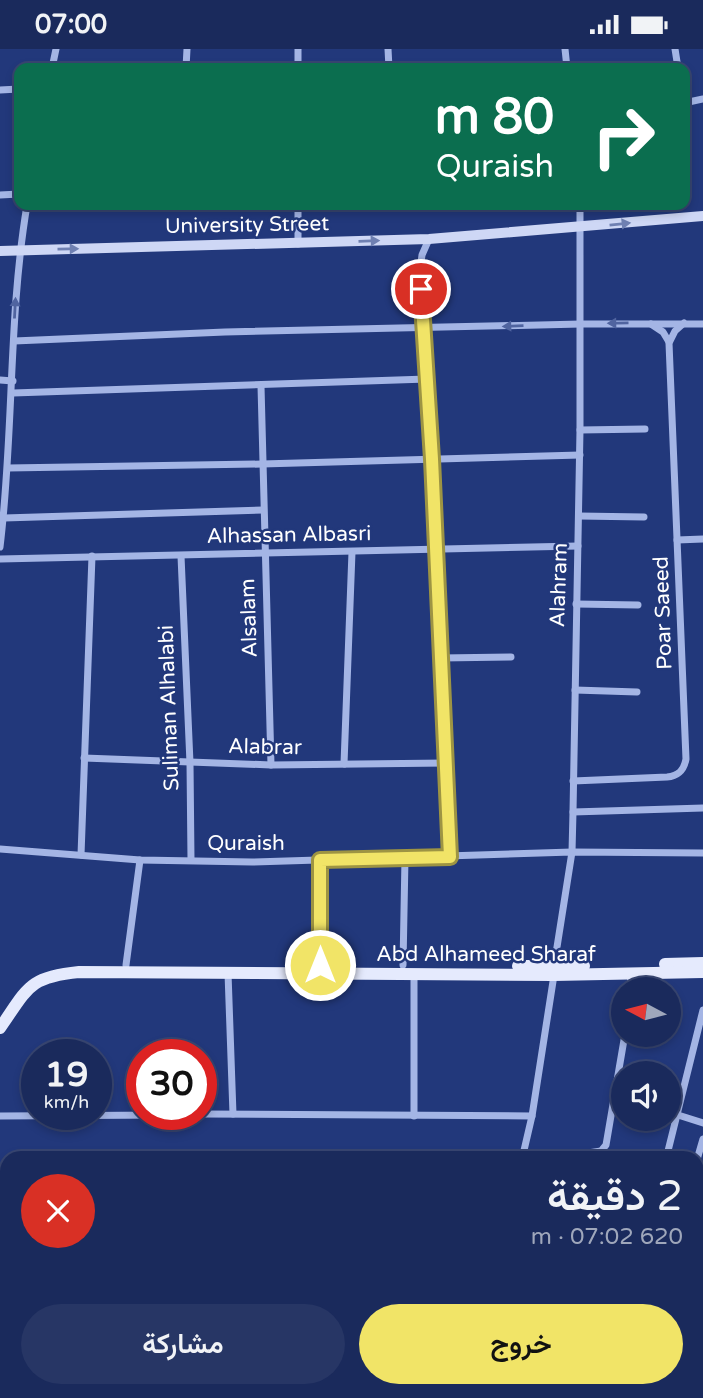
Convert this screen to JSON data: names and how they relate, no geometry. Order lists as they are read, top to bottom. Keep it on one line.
{"streets":{"main road":["University Street","Abd Alhameed Sharaf"],"street":["Alhassan Albasri","Alahram","Poar Saeed","Alsalam","Suliman Alhalabi","Alabrar","Quraish"]},"crossings":[["University Street","Alahram"],["Alhassan Albasri","Alahram"],["Alhassan Albasri","Alsalam"],["Alhassan Albasri","Suliman Alhalabi"],["Alahram","Poar Saeed"],["Alahram","Quraish"],["Alahram","Abd Alhameed Sharaf"],["Alsalam","Alabrar"],["Suliman Alhalabi","Alabrar"],["Suliman Alhalabi","Quraish"]],"one_way":["University Street"],"north":"left","page":{"status":"07:00","turn":["80 m","Quraish"],"speed":"19 km/h","limit":"30","heading":["2 دقيقة","620 m · 07:02"],"buttons":["خروج","مشاركة"]}}
